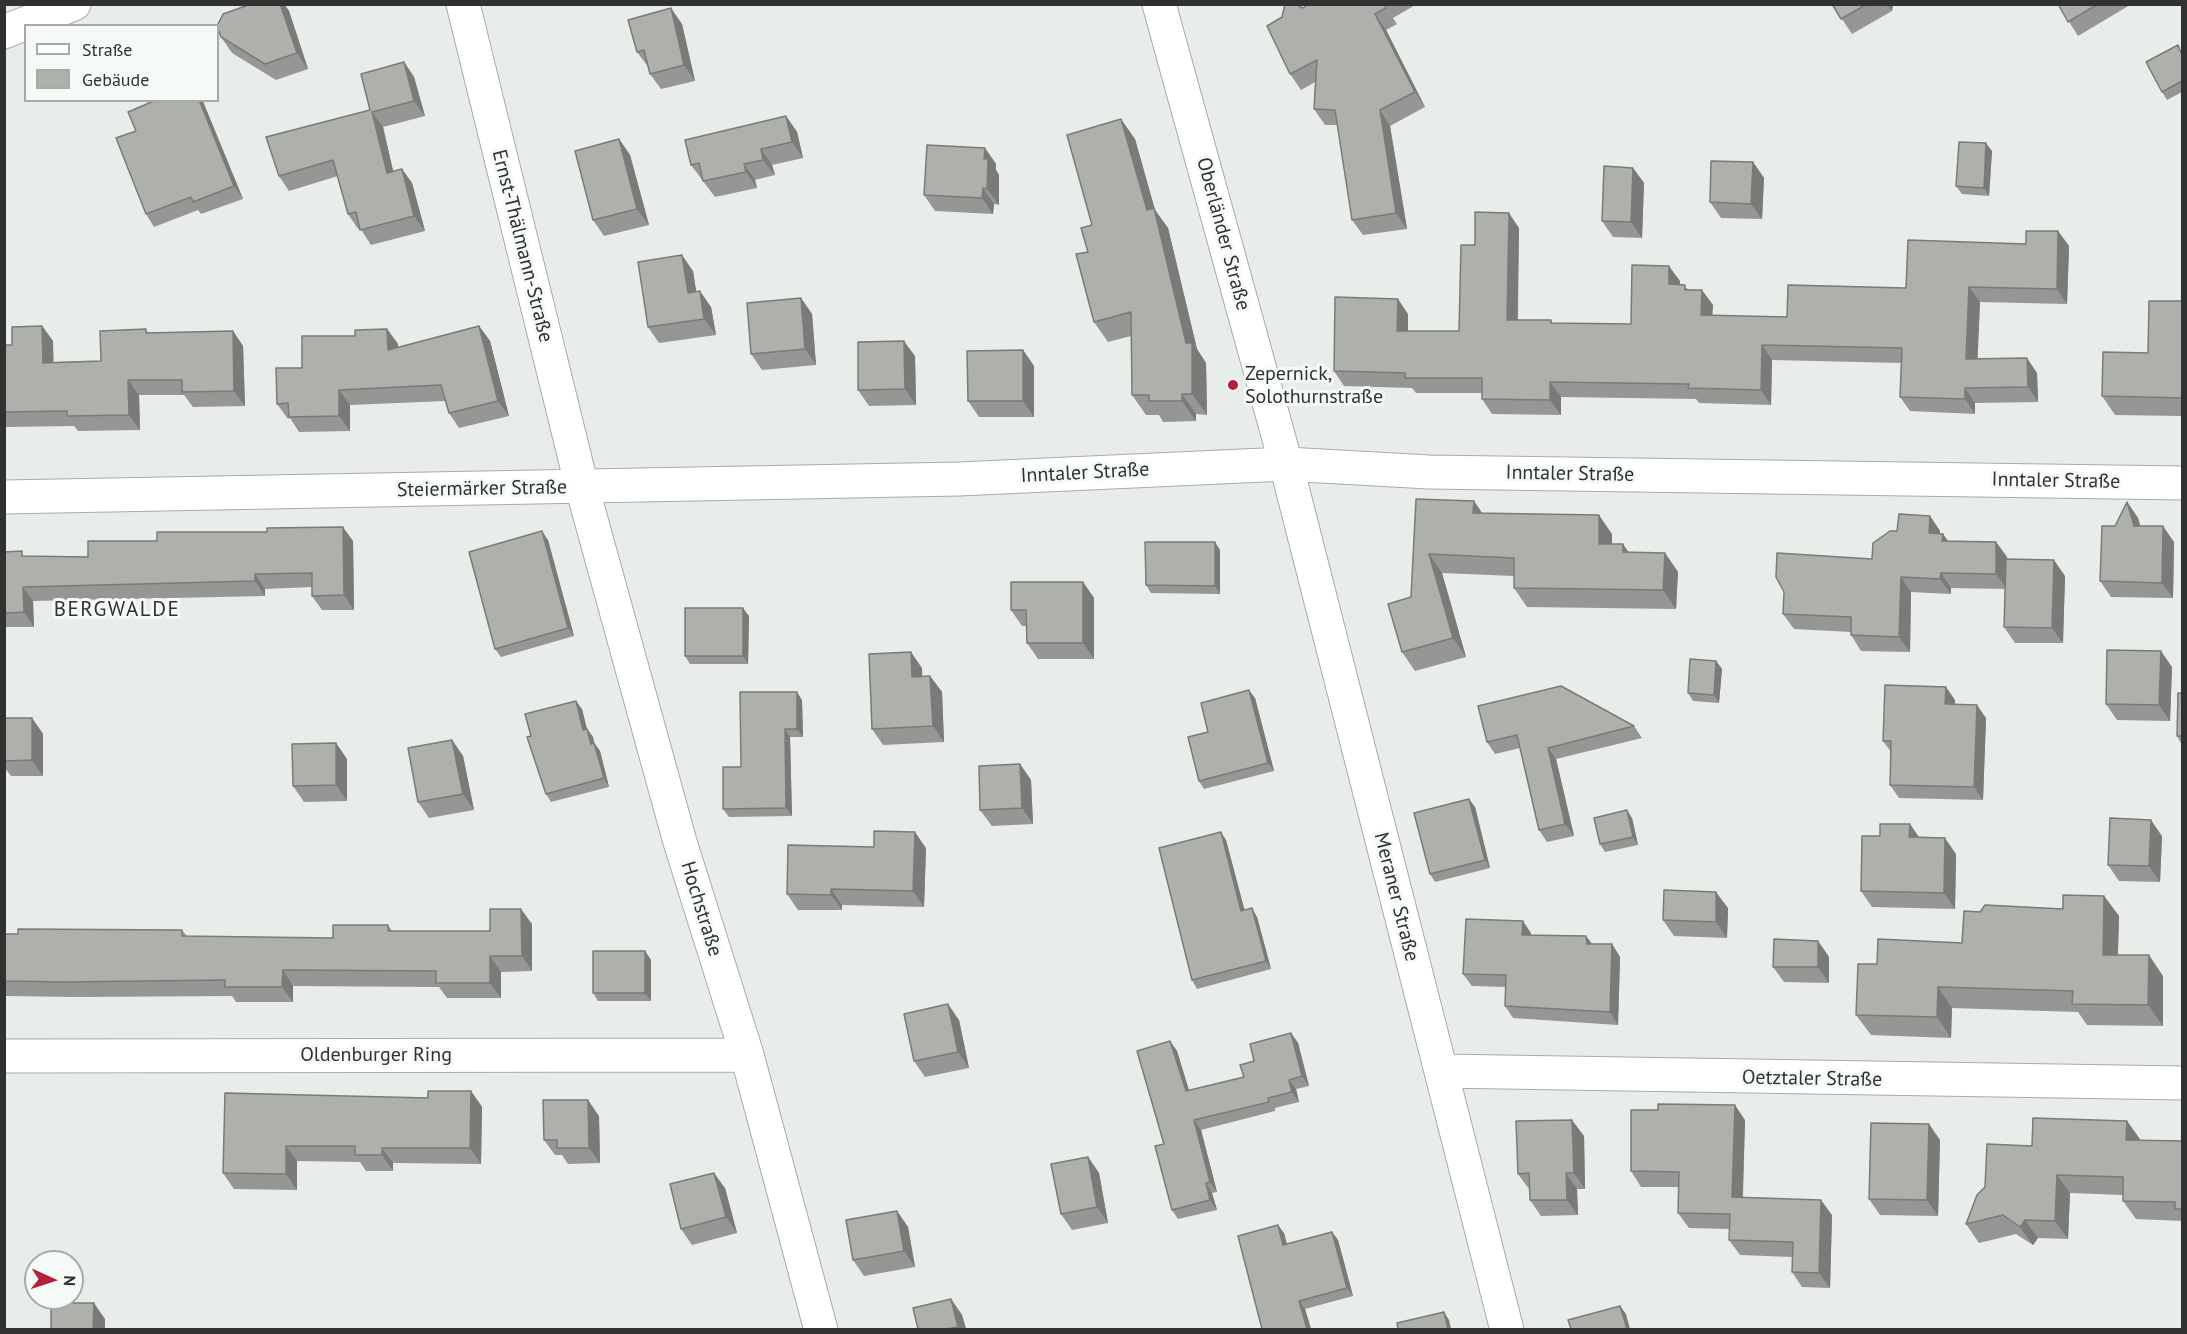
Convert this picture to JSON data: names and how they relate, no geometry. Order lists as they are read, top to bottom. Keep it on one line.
{"streets":{"street":["Oberländer Straße","Ernst-Thälmann-Straße","Inntaler Straße","Steiermärker Straße","Meraner Straße","Hochstraße","Oldenburger Ring","Oetztaler Straße"]},"crossings":[["Oberländer Straße","Inntaler Straße"],["Oberländer Straße","Meraner Straße"],["Ernst-Thälmann-Straße","Steiermärker Straße"],["Ernst-Thälmann-Straße","Hochstraße"],["Inntaler Straße","Steiermärker Straße"],["Inntaler Straße","Meraner Straße"],["Steiermärker Straße","Hochstraße"],["Meraner Straße","Oetztaler Straße"],["Hochstraße","Oldenburger Ring"]],"districts":["BERGWALDE"],"places":["Zepernick, Solothurnstraße"],"legend":["Straße","Gebäude"],"north":"right"}
